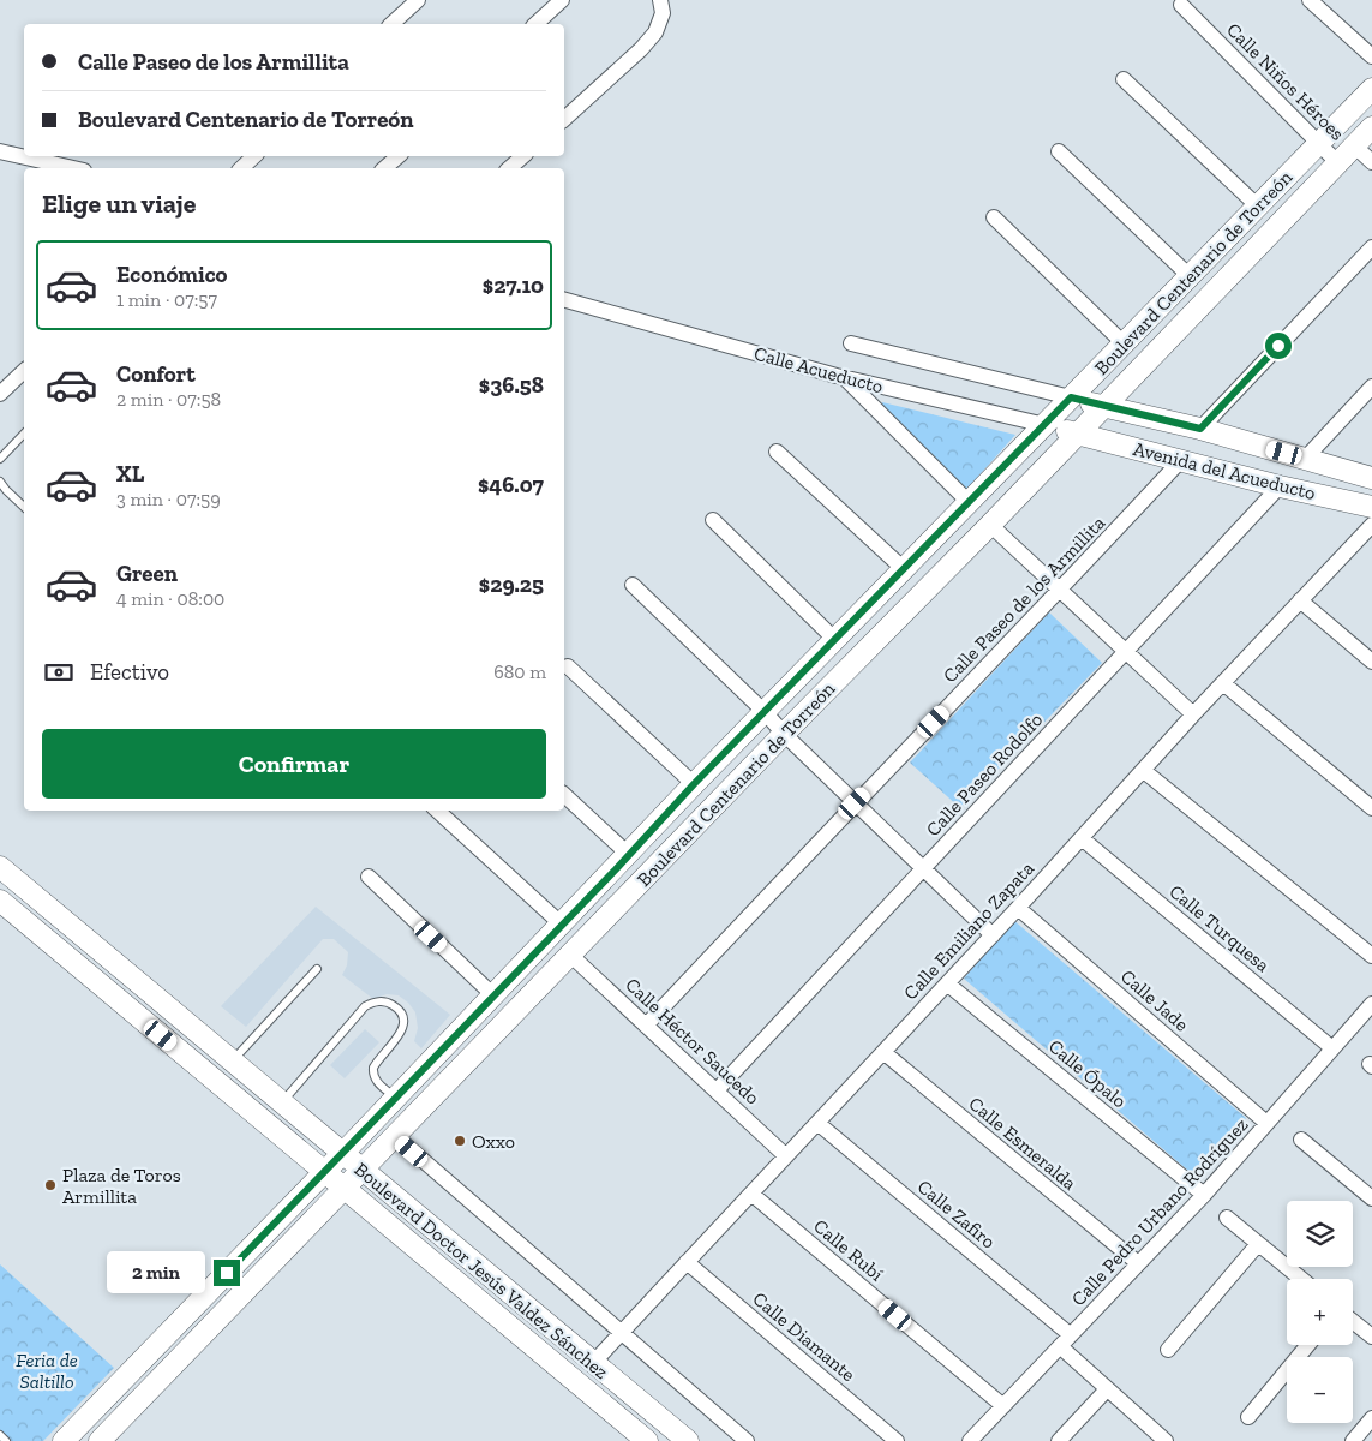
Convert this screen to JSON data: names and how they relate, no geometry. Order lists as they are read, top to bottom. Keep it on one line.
{"streets":{"street":["Calle Niños Héroes","Boulevard Centenario de Torreón","Calle Acueducto","Avenida del Acueducto","Calle Paseo de los Armillita","Calle Paseo Rodolfo","Calle Turquesa","Calle Emiliano Zapata","Calle Jade","Calle Héctor Saucedo","Calle Ópalo","Calle Esmeralda","Calle Pedro Urbano Rodríguez","Calle Zafiro","Calle Rubí","Boulevard Doctor Jesús Valdez Sánchez","Calle Diamante"]},"crossings":[["Calle Niños Héroes","Boulevard Centenario de Torreón"],["Boulevard Centenario de Torreón","Calle Acueducto"],["Boulevard Centenario de Torreón","Avenida del Acueducto"],["Boulevard Centenario de Torreón","Calle Héctor Saucedo"],["Boulevard Centenario de Torreón","Boulevard Doctor Jesús Valdez Sánchez"],["Calle Acueducto","Avenida del Acueducto"],["Avenida del Acueducto","Calle Paseo de los Armillita"],["Avenida del Acueducto","Calle Paseo Rodolfo"],["Calle Paseo de los Armillita","Calle Héctor Saucedo"],["Calle Paseo Rodolfo","Calle Héctor Saucedo"],["Calle Turquesa","Calle Emiliano Zapata"],["Calle Turquesa","Calle Pedro Urbano Rodríguez"],["Calle Emiliano Zapata","Calle Jade"],["Calle Emiliano Zapata","Calle Héctor Saucedo"],["Calle Emiliano Zapata","Calle Ópalo"],["Calle Emiliano Zapata","Calle Esmeralda"],["Calle Emiliano Zapata","Calle Zafiro"],["Calle Emiliano Zapata","Calle Rubí"],["Calle Emiliano Zapata","Boulevard Doctor Jesús Valdez Sánchez"],["Calle Emiliano Zapata","Calle Diamante"],["Calle Jade","Calle Pedro Urbano Rodríguez"],["Calle Ópalo","Calle Pedro Urbano Rodríguez"],["Calle Esmeralda","Calle Pedro Urbano Rodríguez"],["Calle Pedro Urbano Rodríguez","Calle Zafiro"],["Calle Pedro Urbano Rodríguez","Calle Rubí"]],"parks":["Feria de Saltillo"],"places":["Oxxo","Plaza de Toros Armillita"],"page":{"banner":["Calle Paseo de los Armillita","Boulevard Centenario de Torreón"],"heading":"Elige un viaje","list":[{"name":"Económico","note":"1 min · 07:57","value":"$27.10"},{"name":"Confort","note":"2 min · 07:58","value":"$36.58"},{"name":"XL","note":"3 min · 07:59","value":"$46.07"},{"name":"Green","note":"4 min · 08:00","value":"$29.25"}],"pay":["Efectivo","680 m"],"buttons":"Confirmar","map_buttons":["+","−"],"bubble":"2 min"}}
